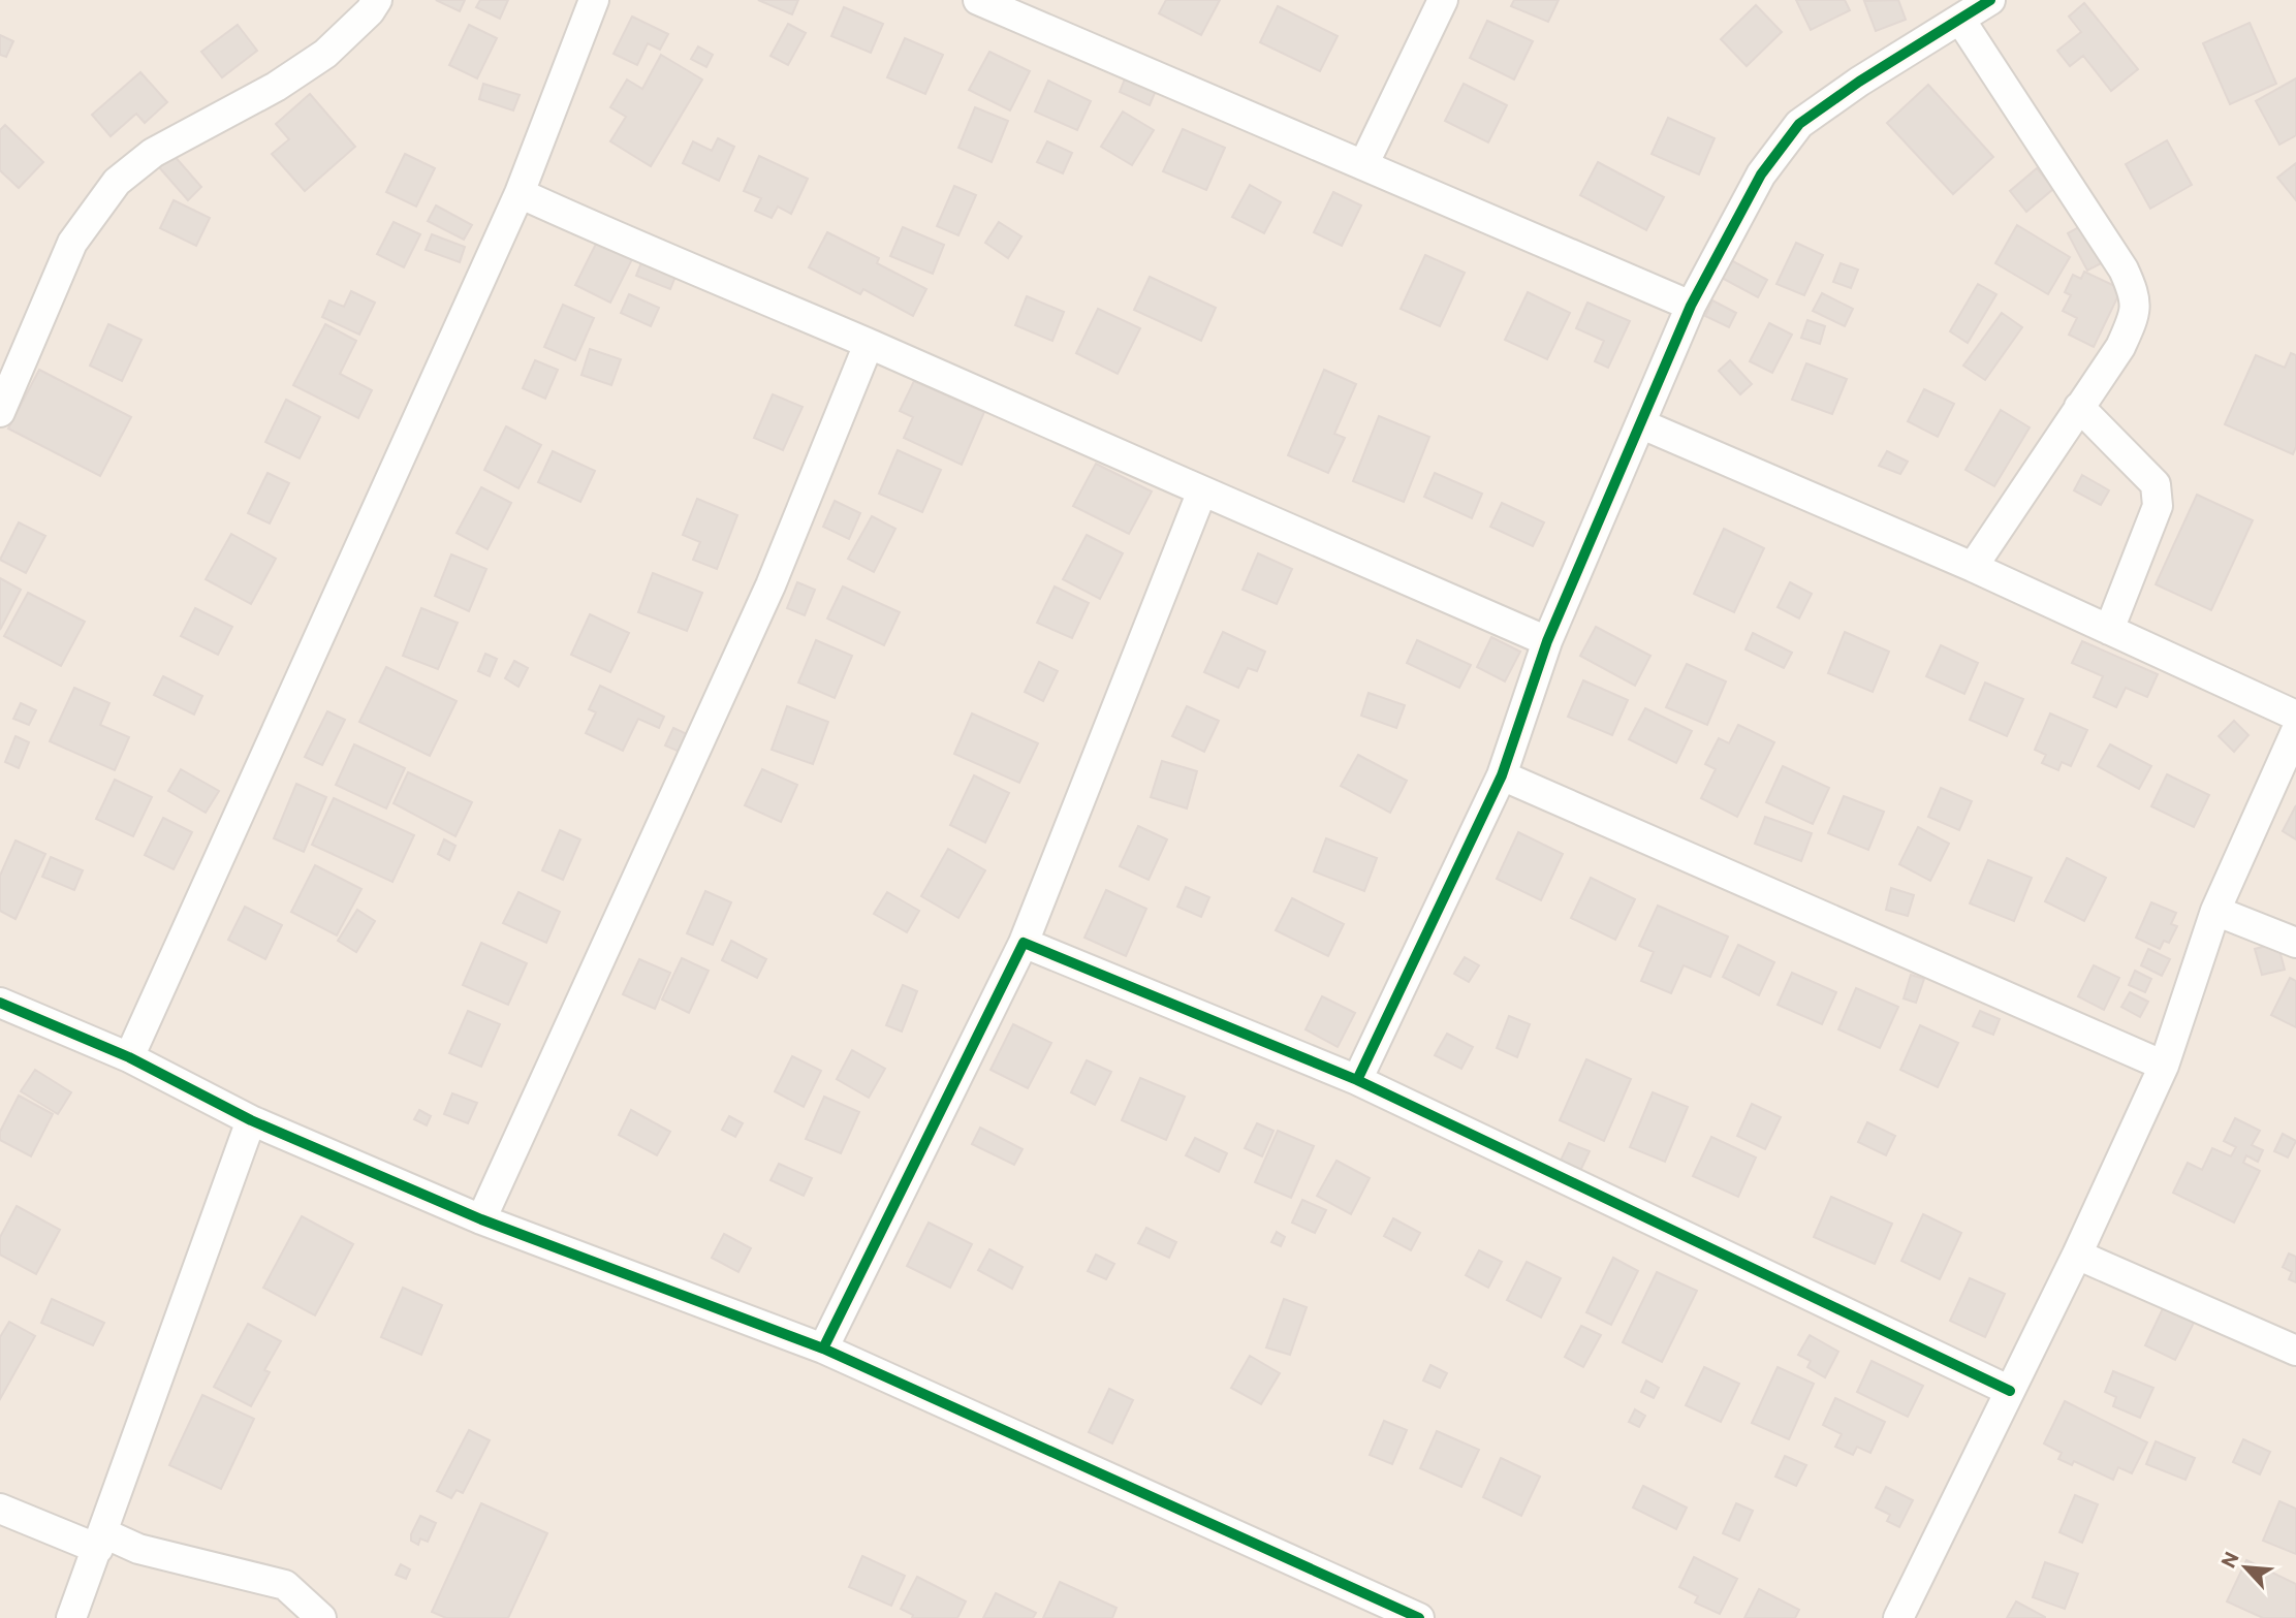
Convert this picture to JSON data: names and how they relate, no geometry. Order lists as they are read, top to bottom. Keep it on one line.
{"north":"top left"}
